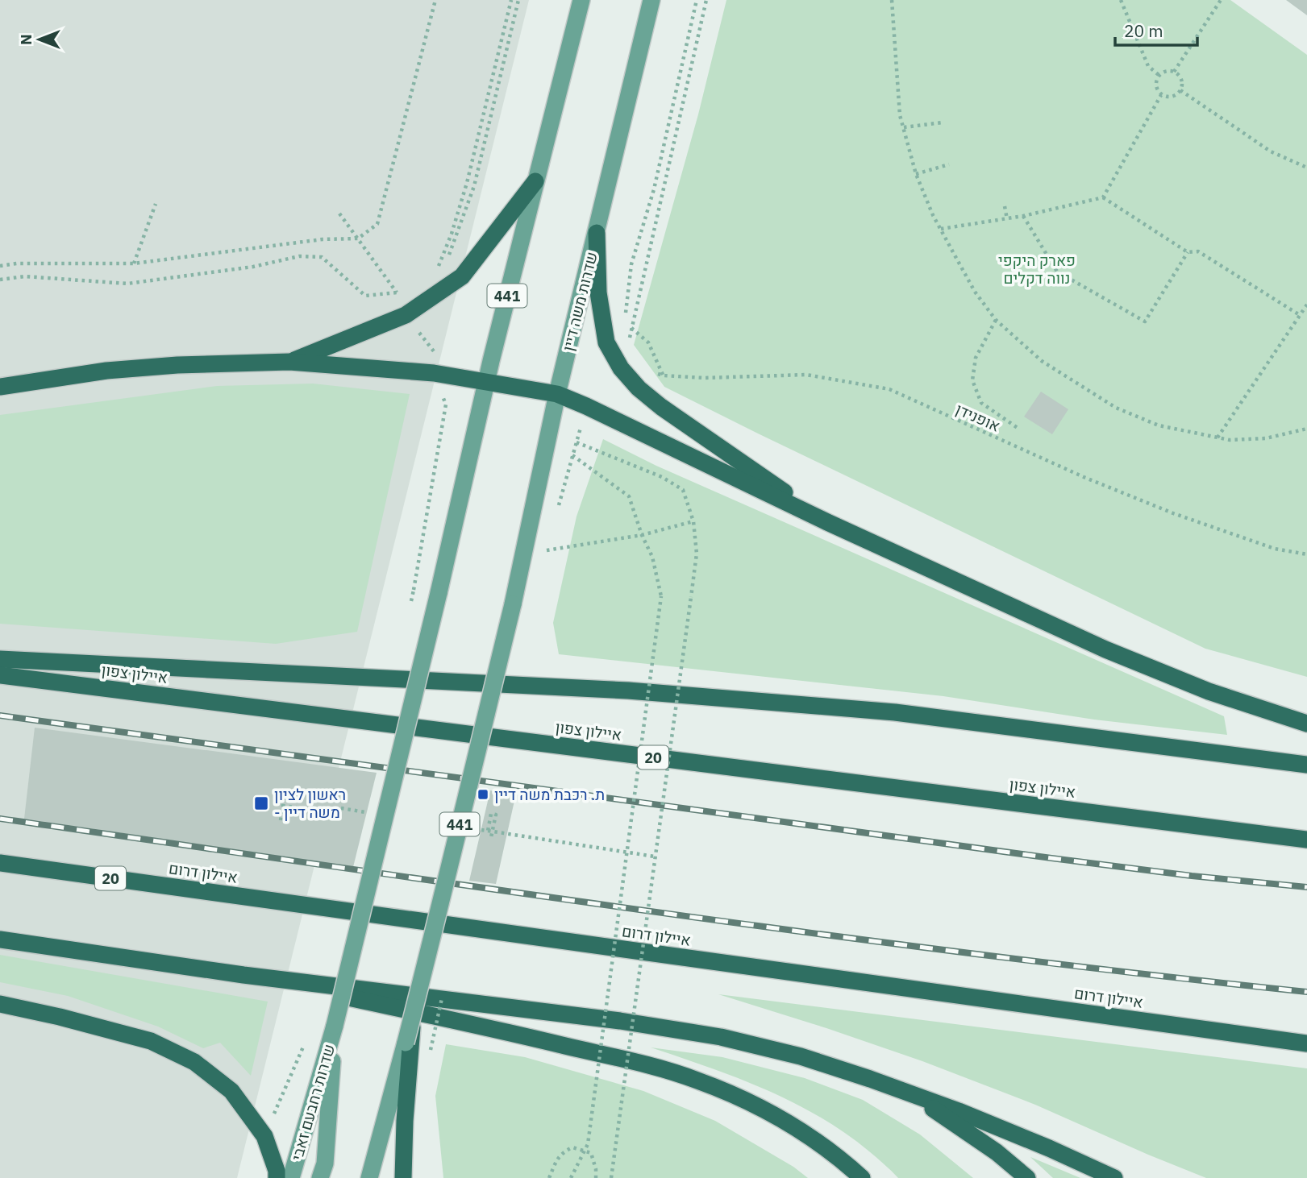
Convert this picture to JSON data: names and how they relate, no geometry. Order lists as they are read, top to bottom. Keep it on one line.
{"streets":{"highway":["איילון צפון","20","איילון דרום"],"main road":["441","שדרות משה דיין","שדרות רחבעם זאבי"],"path":["אופנידן"]},"crossings":[["441","שדרות משה דיין"],["441","שדרות רחבעם זאבי"]],"parks":["פארק היקפי נווה דקלים"],"places":{"transit":["ת. רכבת משה דיין","ראשון לציון - משה דיין"]},"scale_bar":"20 m","north":"left"}
